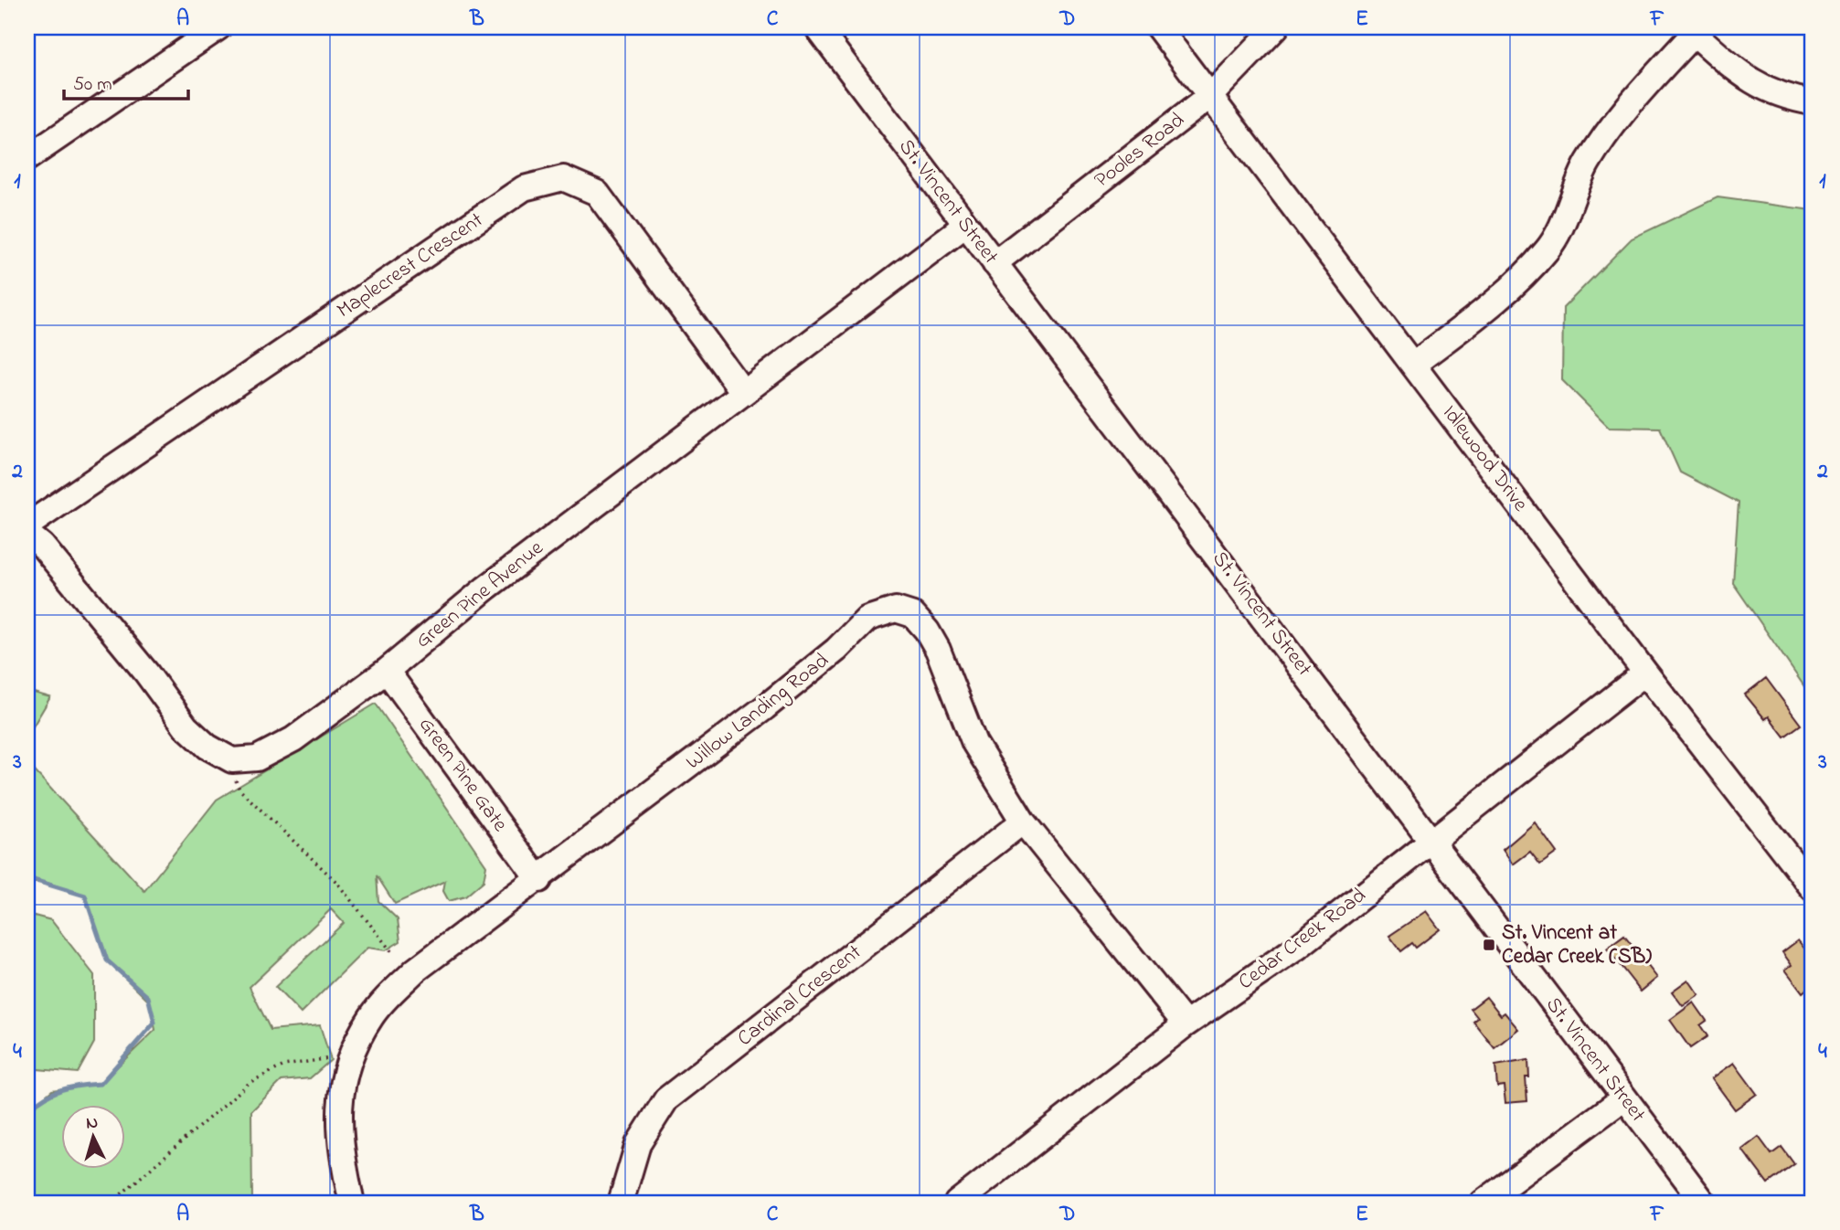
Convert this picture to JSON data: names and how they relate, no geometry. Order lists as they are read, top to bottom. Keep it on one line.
{"streets":{"street":["Pooles Road","St. Vincent Street","Maplecrest Crescent","Idlewood Drive","Green Pine Avenue","Willow Landing Road","Green Pine Gate","Cedar Creek Road","Cardinal Crescent"]},"crossings":[["Pooles Road","St. Vincent Street"],["Pooles Road","Idlewood Drive"],["St. Vincent Street","Green Pine Avenue"],["St. Vincent Street","Cedar Creek Road"],["Maplecrest Crescent","Green Pine Avenue"],["Idlewood Drive","Cedar Creek Road"],["Green Pine Avenue","Green Pine Gate"],["Willow Landing Road","Green Pine Gate"],["Willow Landing Road","Cedar Creek Road"],["Willow Landing Road","Cardinal Crescent"]],"places":{"transit":["St. Vincent at Cedar Creek (SB)"]},"scale_bar":"50 m","north":"top","grid":{"columns":["A","B","C","D","E","F"],"rows":["1","2","3","4"]}}
